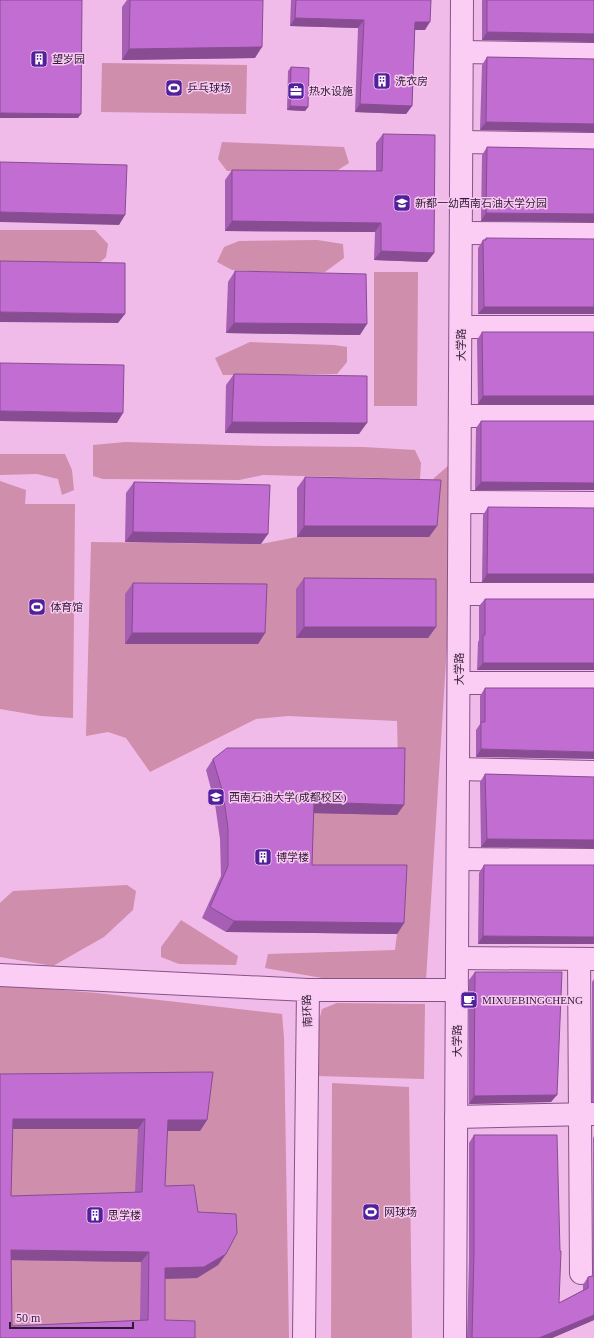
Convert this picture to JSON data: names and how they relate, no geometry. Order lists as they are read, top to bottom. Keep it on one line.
{"streets":{"street":["大学路","南环路"]},"places":{"building":["望岁园","洗衣房","博学楼","思学楼"],"sports":["乒乓球场","体育馆","网球场"],"office":["热水设施"],"school or university":["新都一幼西南石油大学分园","西南石油大学(成都校区)"],"cafe":["MIXUEBINGCHENG"]},"scale_bar":"50 m"}
